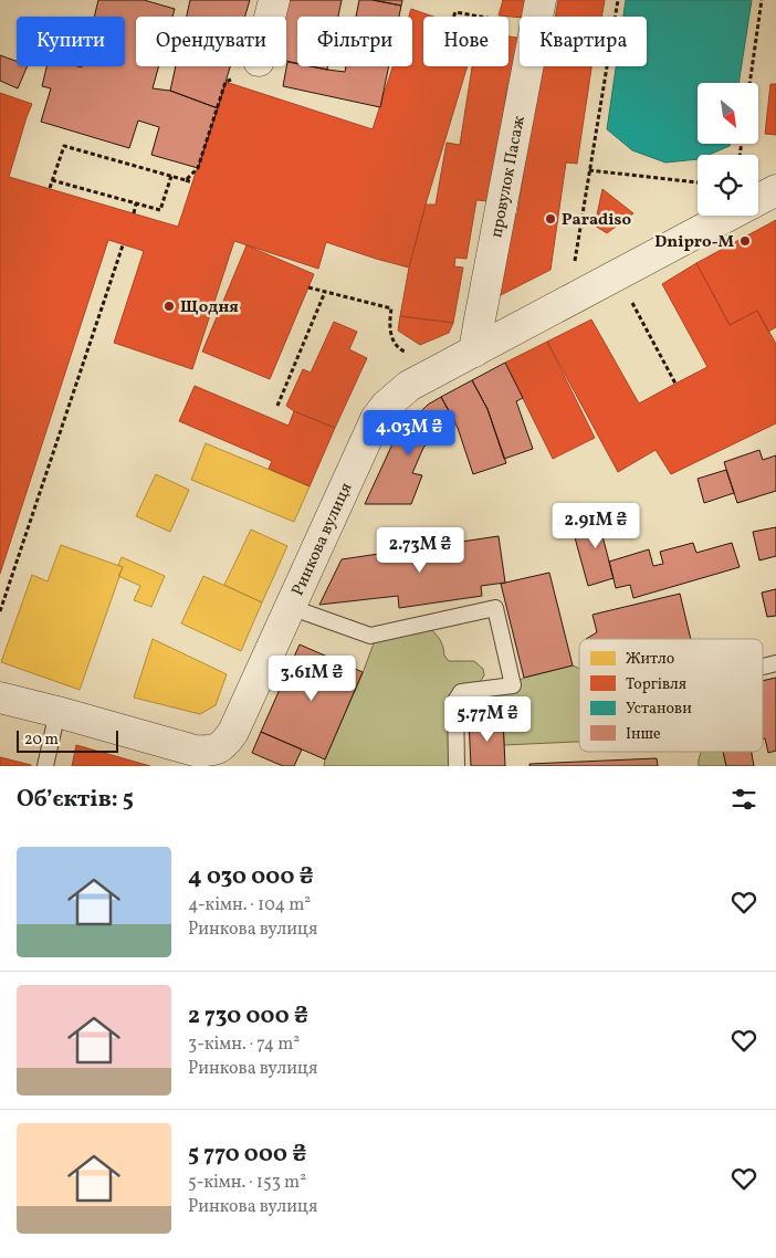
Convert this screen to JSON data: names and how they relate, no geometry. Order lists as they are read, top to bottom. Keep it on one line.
{"streets":{"street":["провулок Пасаж","Ринкова вулиця"]},"crossings":[["провулок Пасаж","Ринкова вулиця"]],"places":["Paradiso","Dnipro-M","Щодня"],"legend":["Житло","Торгівля","Установи","Інше"],"scale_bar":"20 m","north":"bottom right","page":{"chip":["Купити","Орендувати","Фільтри","Нове","Квартира"],"price":["4.03M ₴","2.91M ₴","2.73M ₴","3.61M ₴","5.77M ₴"],"scale":"20 m","heading":"Об’єктів: 5","list":[{"name":"4 030 000 ₴","note":"4-кімн. · 104 m² · Ринкова вулиця"},{"name":"2 730 000 ₴","note":"3-кімн. · 74 m² · Ринкова вулиця"},{"name":"5 770 000 ₴","note":"5-кімн. · 153 m² · Ринкова вулиця"}]}}
